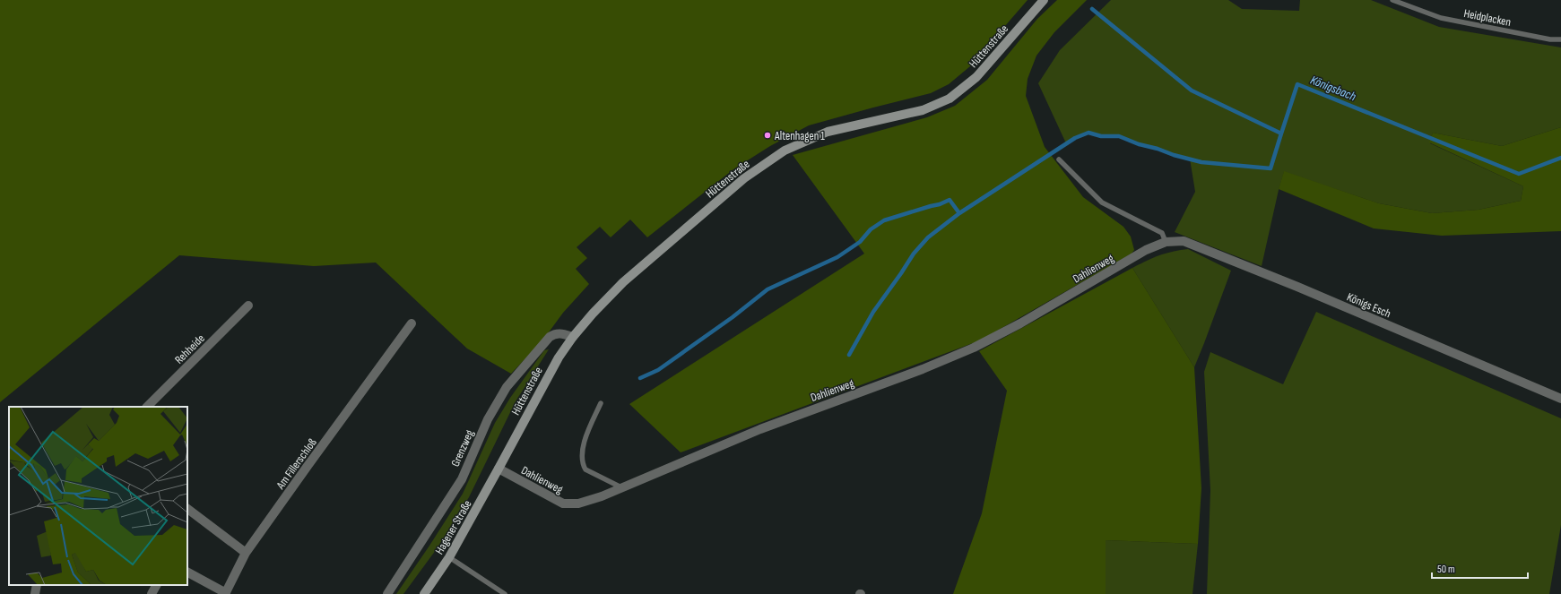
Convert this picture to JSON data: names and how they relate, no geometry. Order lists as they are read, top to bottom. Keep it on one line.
{"streets":{"main road":["Hüttenstraße","Hagener Straße"],"street":["Dahlienweg","Königs Esch","Rehheide","Grenzweg","Am Fillerschloß"],"lane":["Heidplacken"]},"crossings":[["Hüttenstraße","Dahlienweg"],["Hüttenstraße","Grenzweg"],["Hüttenstraße","Hagener Straße"],["Dahlienweg","Königs Esch"],["Dahlienweg","Hagener Straße"]],"water":["Königsbach"],"places":["Altenhagen 1"],"scale_bar":"50 m"}
